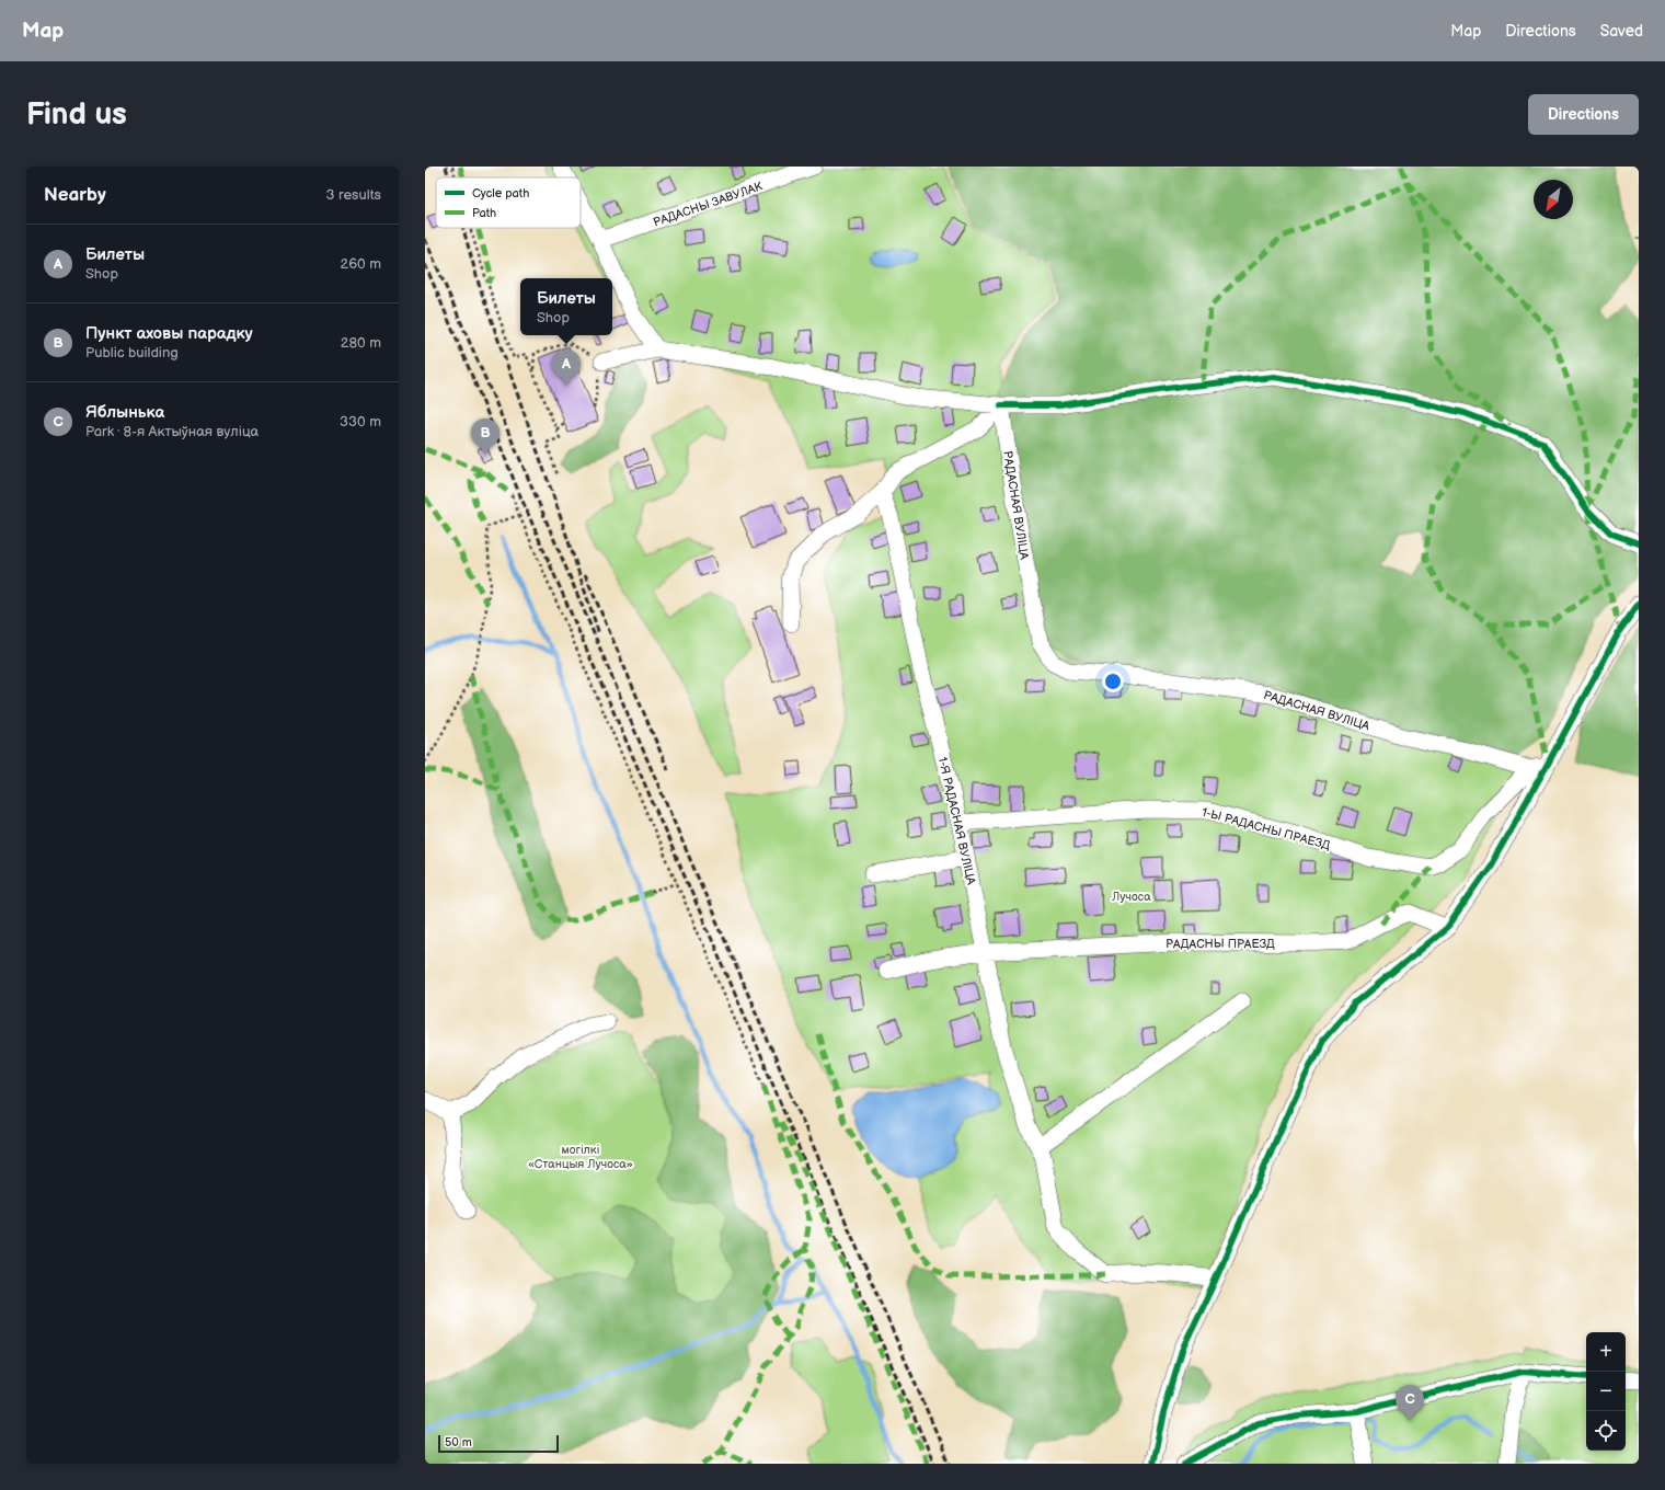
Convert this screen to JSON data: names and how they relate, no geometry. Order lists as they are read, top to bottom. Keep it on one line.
{"streets":{"street":["РАДАСНЫ ЗАВУЛАК","РАДАСНАЯ ВУЛІЦА","1-Я РАДАСНАЯ ВУЛІЦА","1-Ы РАДАСНЫ ПРАЕЗД","РАДАСНЫ ПРАЕЗД"]},"crossings":[["РАДАСНАЯ ВУЛІЦА","1-Ы РАДАСНЫ ПРАЕЗД"],["1-Я РАДАСНАЯ ВУЛІЦА","1-Ы РАДАСНЫ ПРАЕЗД"],["1-Я РАДАСНАЯ ВУЛІЦА","РАДАСНЫ ПРАЕЗД"]],"parks":["Лучоса","могілкі «Станцыя Лучоса»"],"legend":["Cycle path","Path"],"scale_bar":"50 m","north":"bottom left","page":{"header":"Map","nav":["Map","Directions","Saved"],"buttons":"Directions","title":"Find us","heading":["Nearby","3 results"],"list":[{"mark":"A","name":"Билеты","note":"Shop","value":"260 m"},{"mark":"B","name":"Пункт аховы парадку","note":"Public building","value":"280 m"},{"mark":"C","name":"Яблынька","note":"Park · 8-я Актыўная вуліца","value":"330 m"}],"popup":["Билеты","Shop"],"pins":["A","B","C"],"map_buttons":["+","−"],"scale":"50 m"}}
